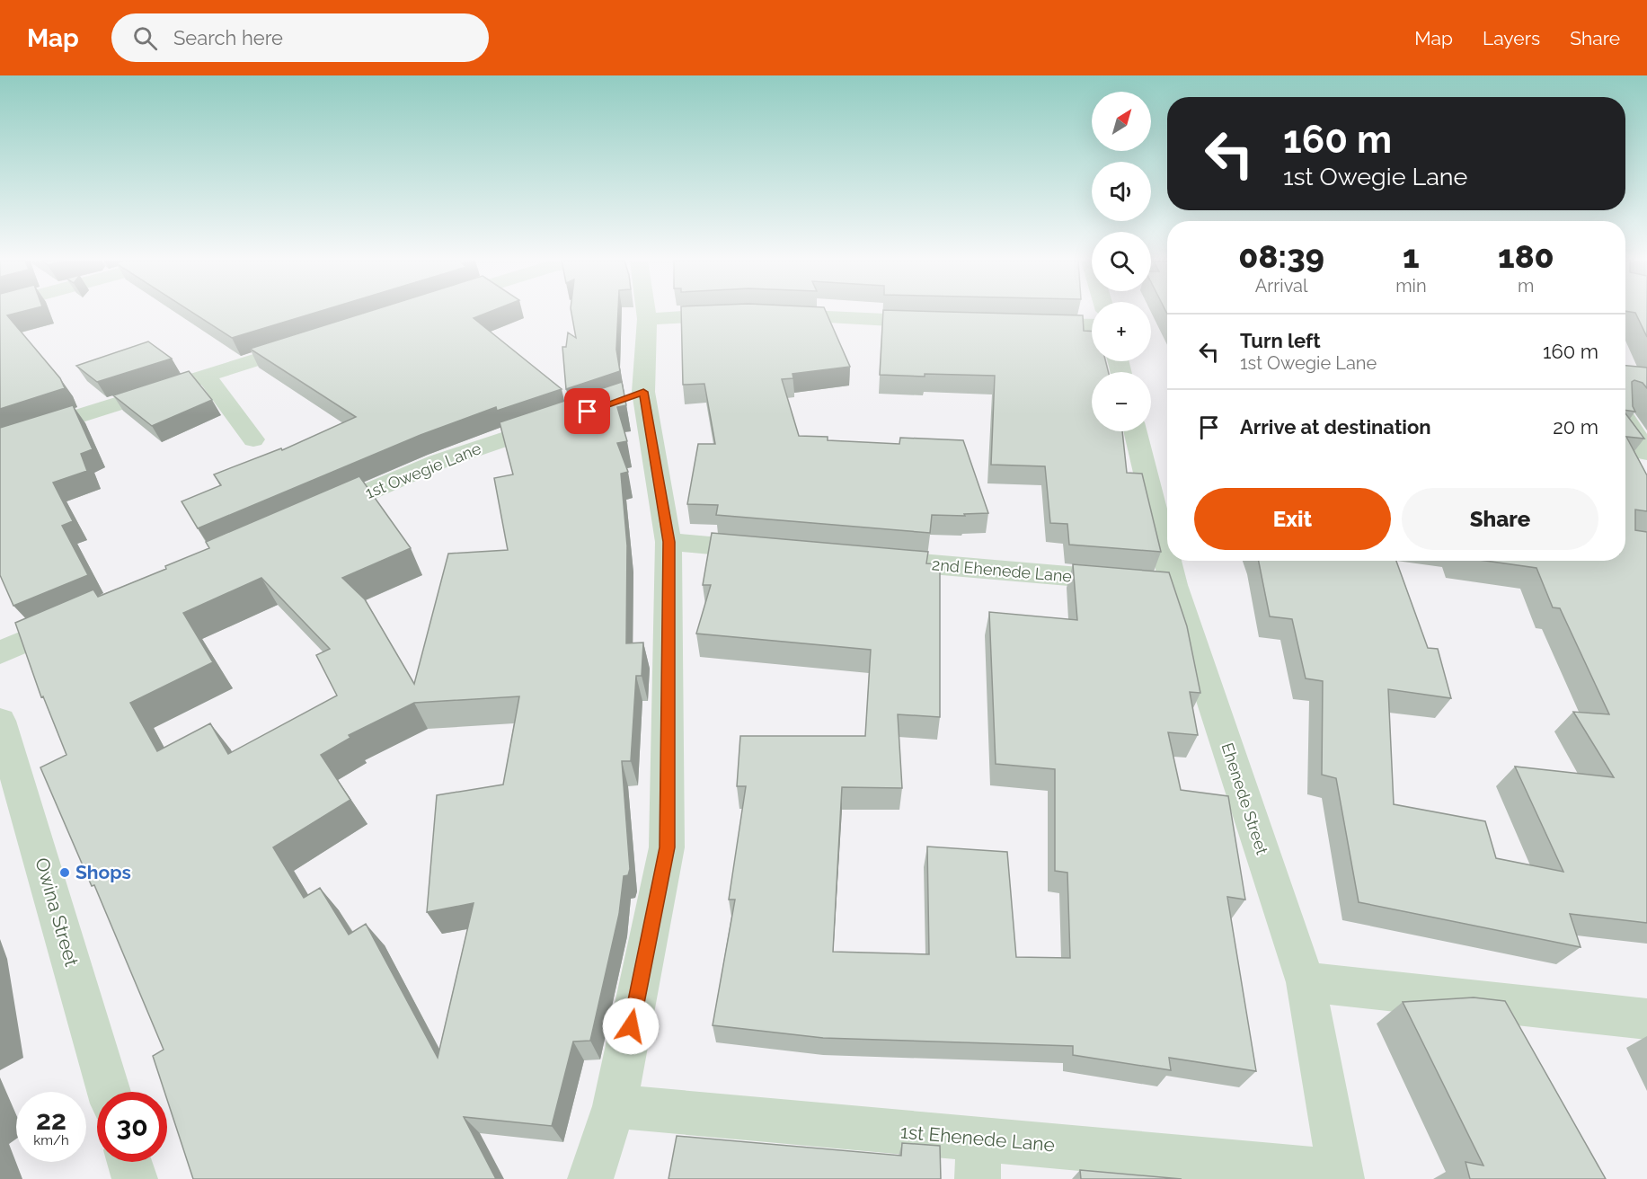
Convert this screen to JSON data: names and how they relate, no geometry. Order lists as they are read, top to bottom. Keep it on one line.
{"streets":{"street":["1st Owegie Lane","2nd Ehenede Lane","Ehenede Street","Owina Street","1st Ehenede Lane"]},"crossings":[["2nd Ehenede Lane","Ehenede Street"],["Ehenede Street","1st Ehenede Lane"]],"places":["Shops"],"north":"top right","page":{"header":"Map","search":"Search here","nav":["Map","Layers","Share"],"map_buttons":["+","−"],"turn":["160 m","1st Owegie Lane"],"eta":["08:39","Arrival","1","min","180","m"],"list":[{"name":"Turn left","note":"1st Owegie Lane","value":"160 m"},{"name":"Arrive at destination","value":"20 m"}],"buttons":["Exit","Share"],"speed":"22 km/h","limit":"30"}}
